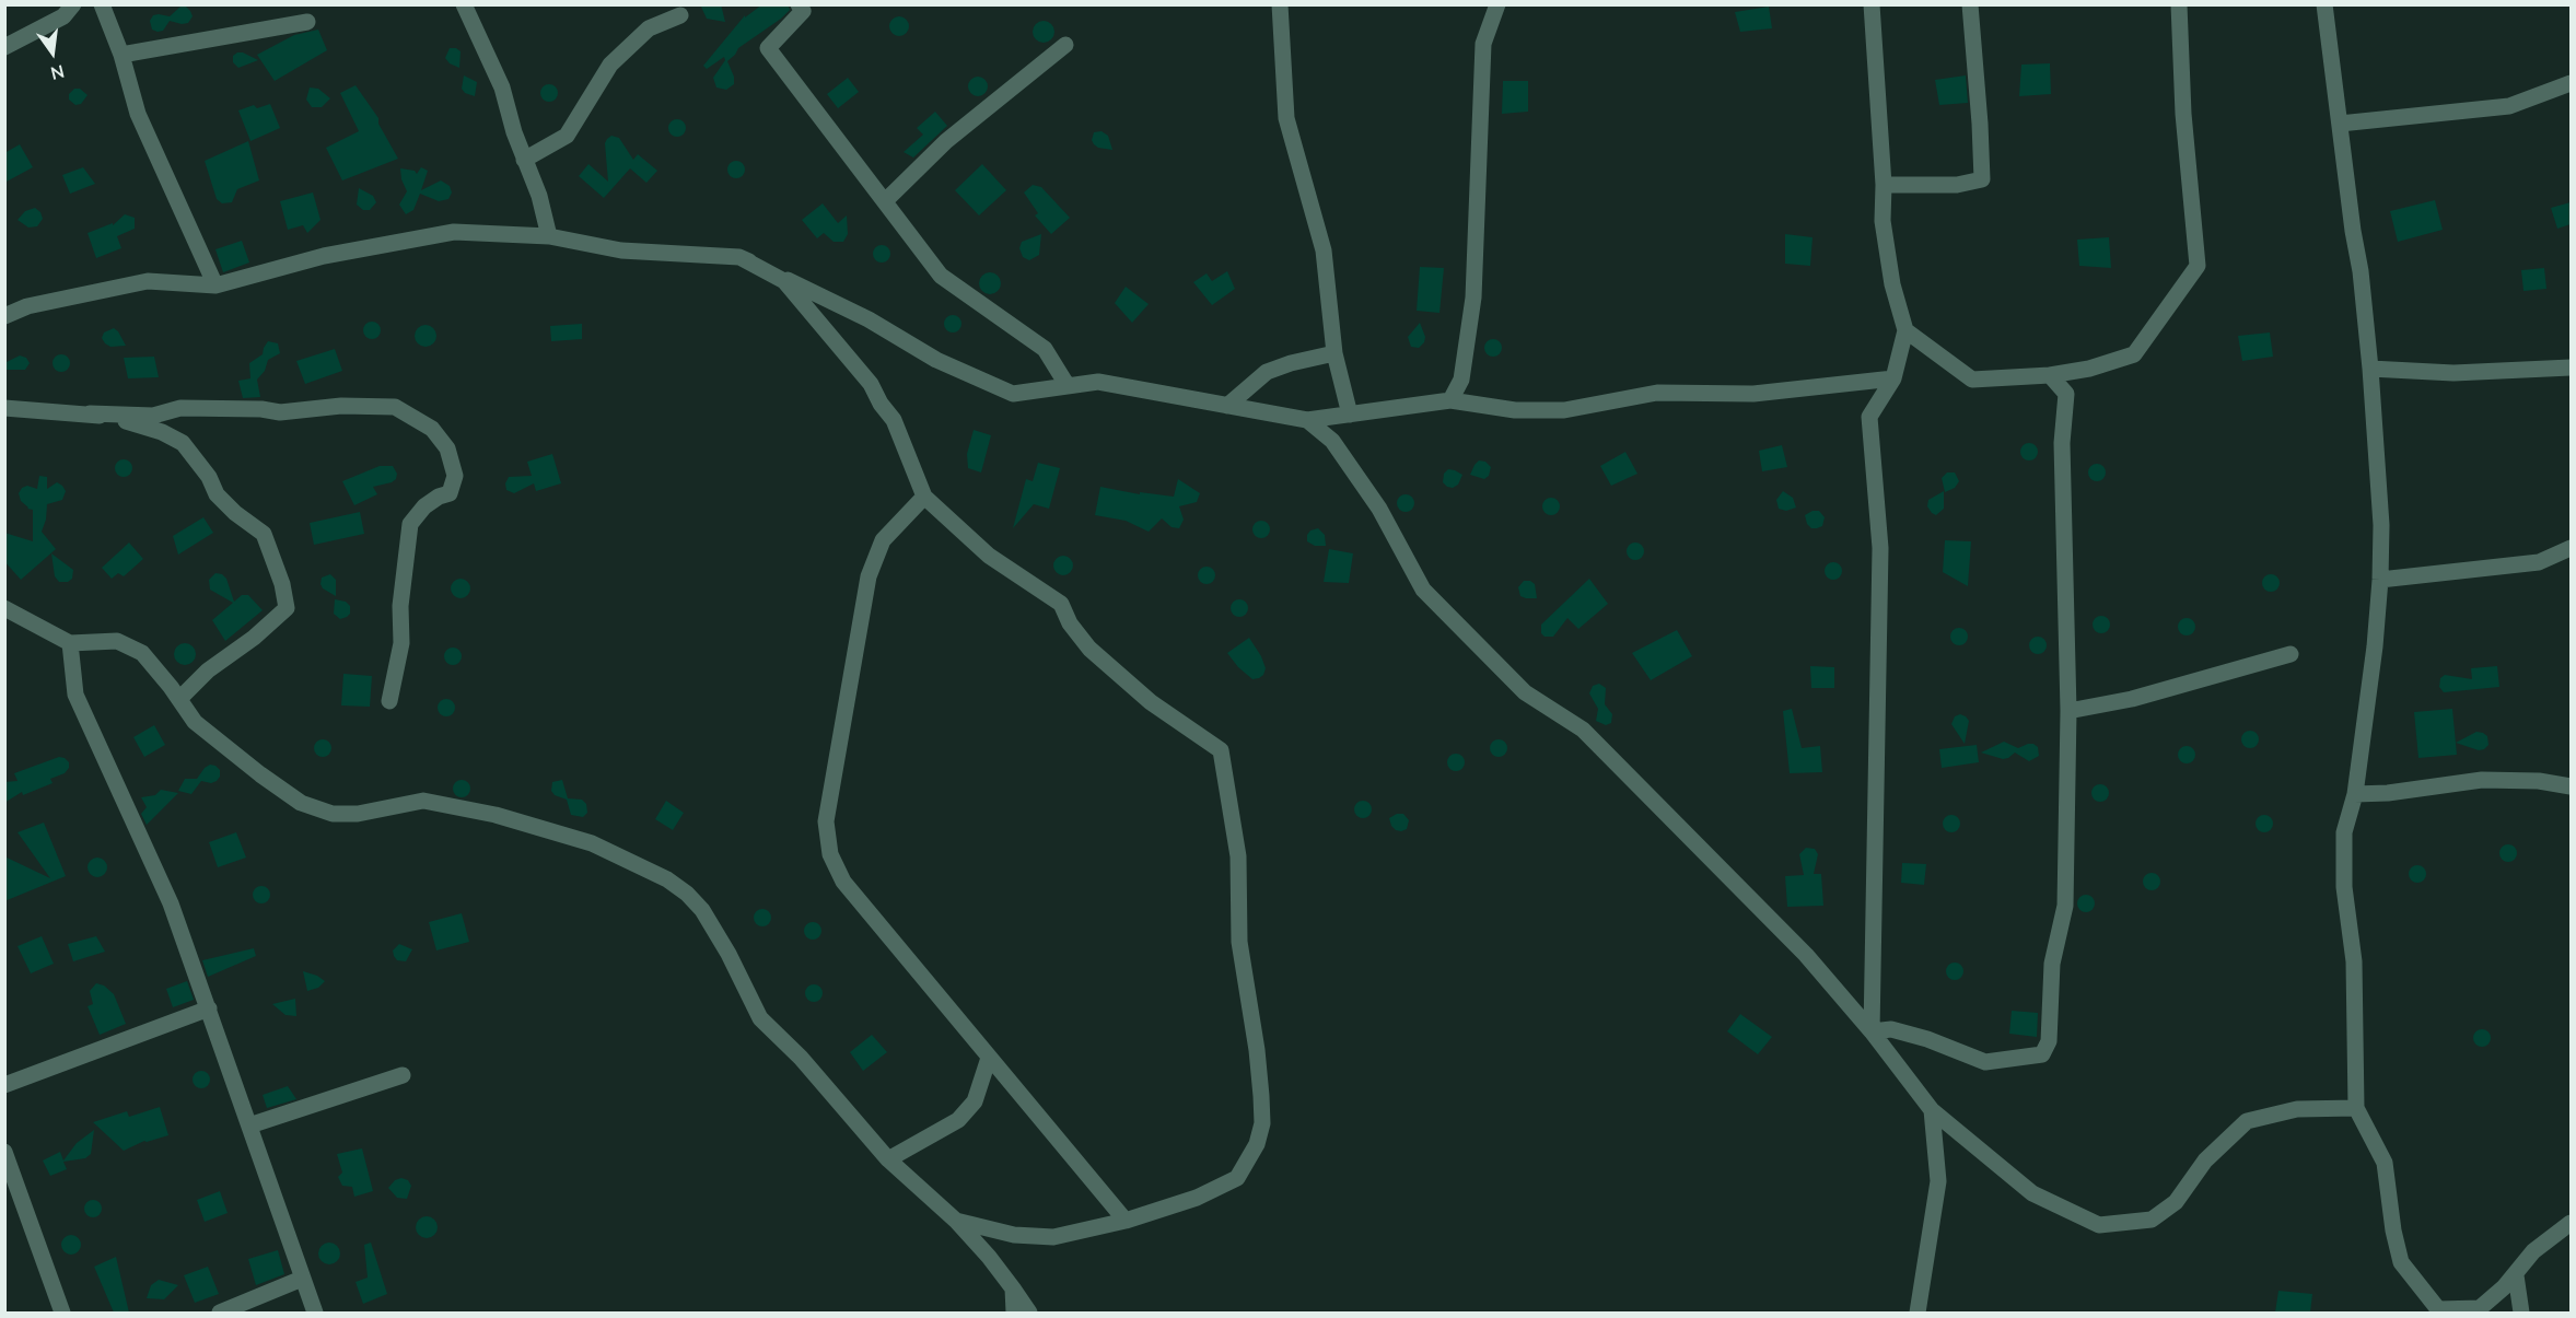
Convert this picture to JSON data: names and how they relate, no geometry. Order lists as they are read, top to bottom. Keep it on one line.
{"north":"bottom"}
